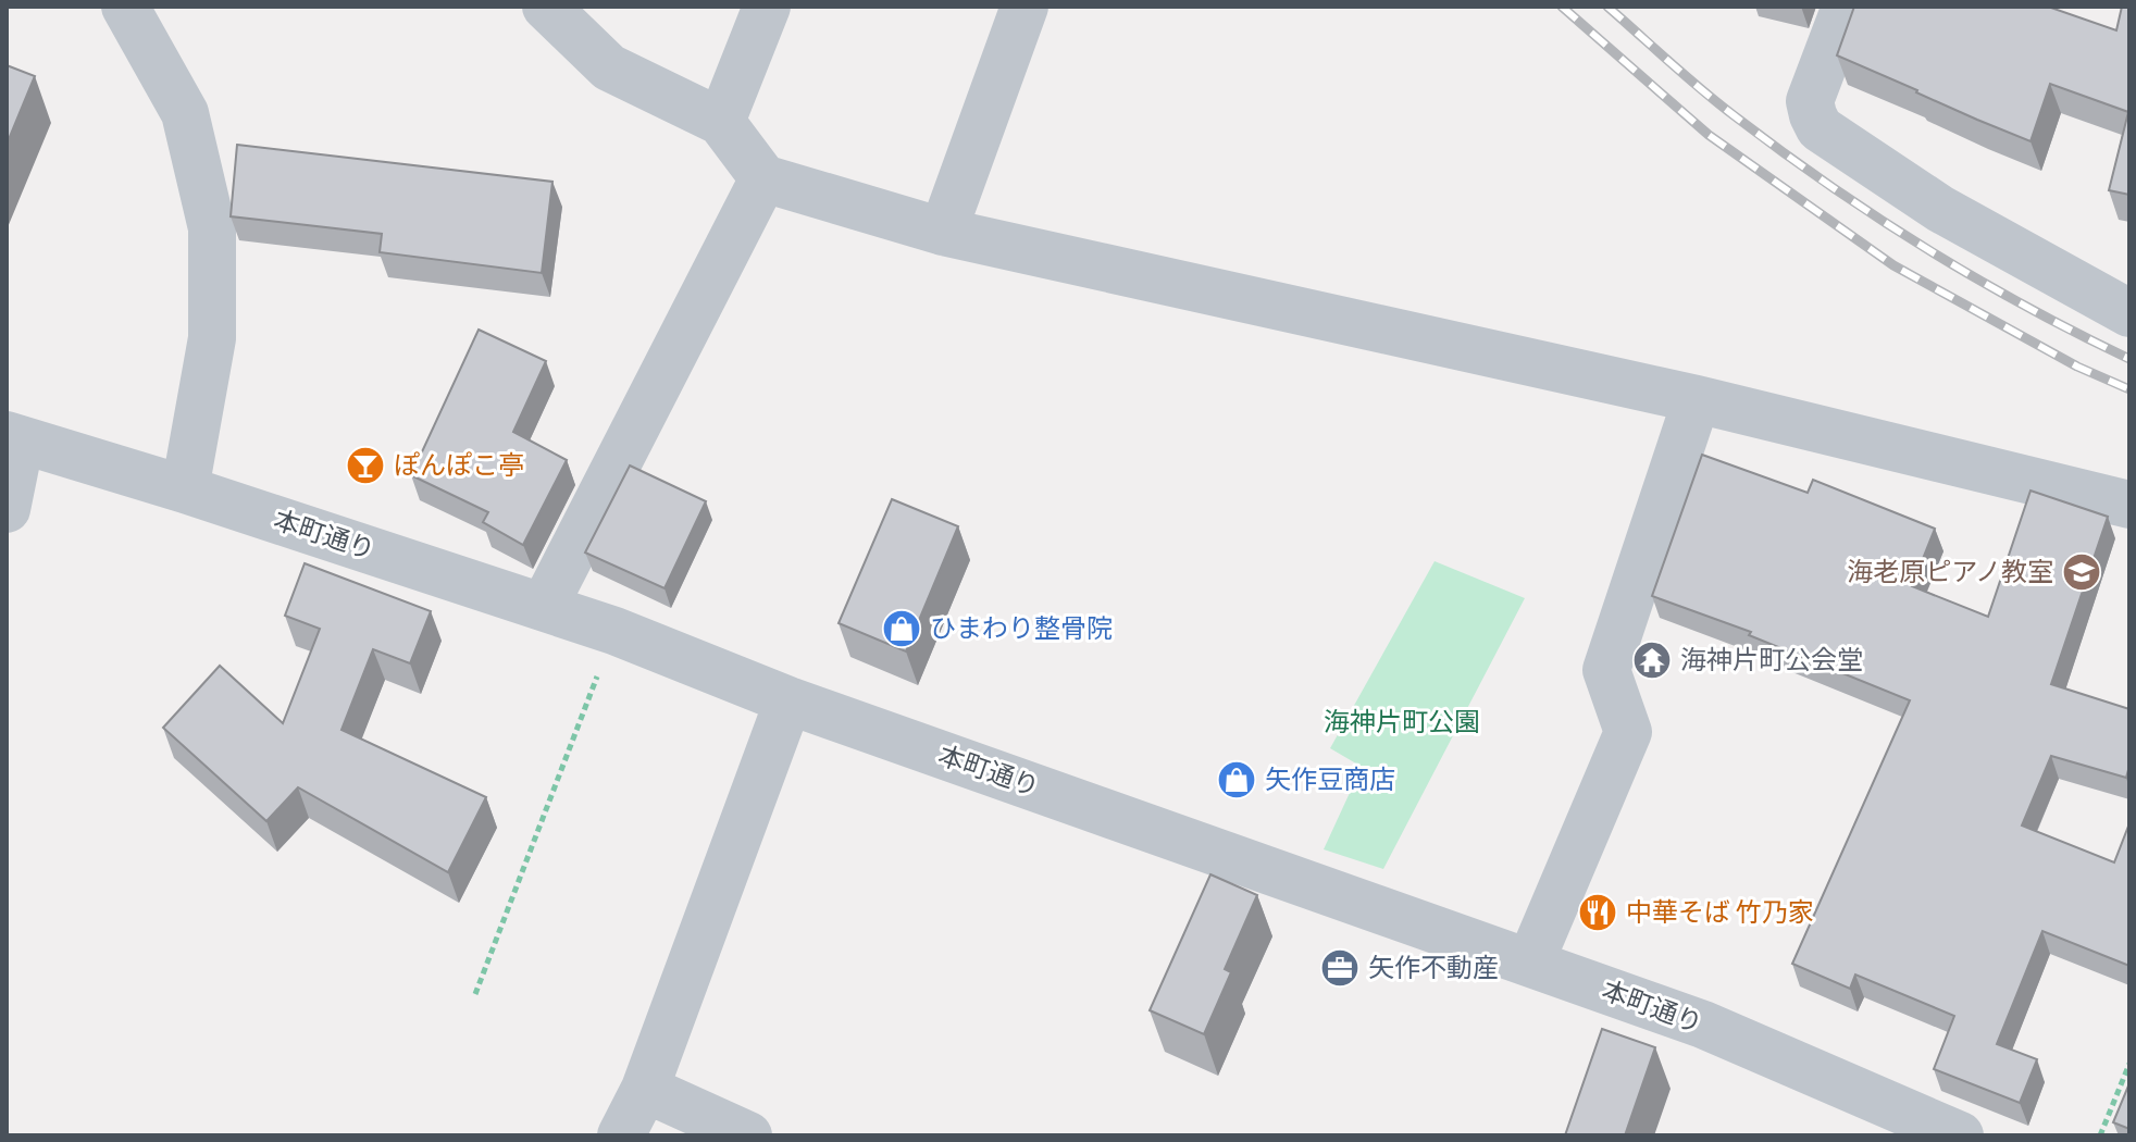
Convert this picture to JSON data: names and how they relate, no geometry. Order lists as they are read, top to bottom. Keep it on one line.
{"streets":{"street":["本町通り"]},"parks":["海神片町公園"],"places":{"bar":["ぽんぽこ亭"],"school or university":["海老原ピアノ教室"],"shop":["ひまわり整骨院","矢作豆商店"],"temple":["海神片町公会堂"],"restaurant":["中華そば 竹乃家"],"office":["矢作不動産"]}}
